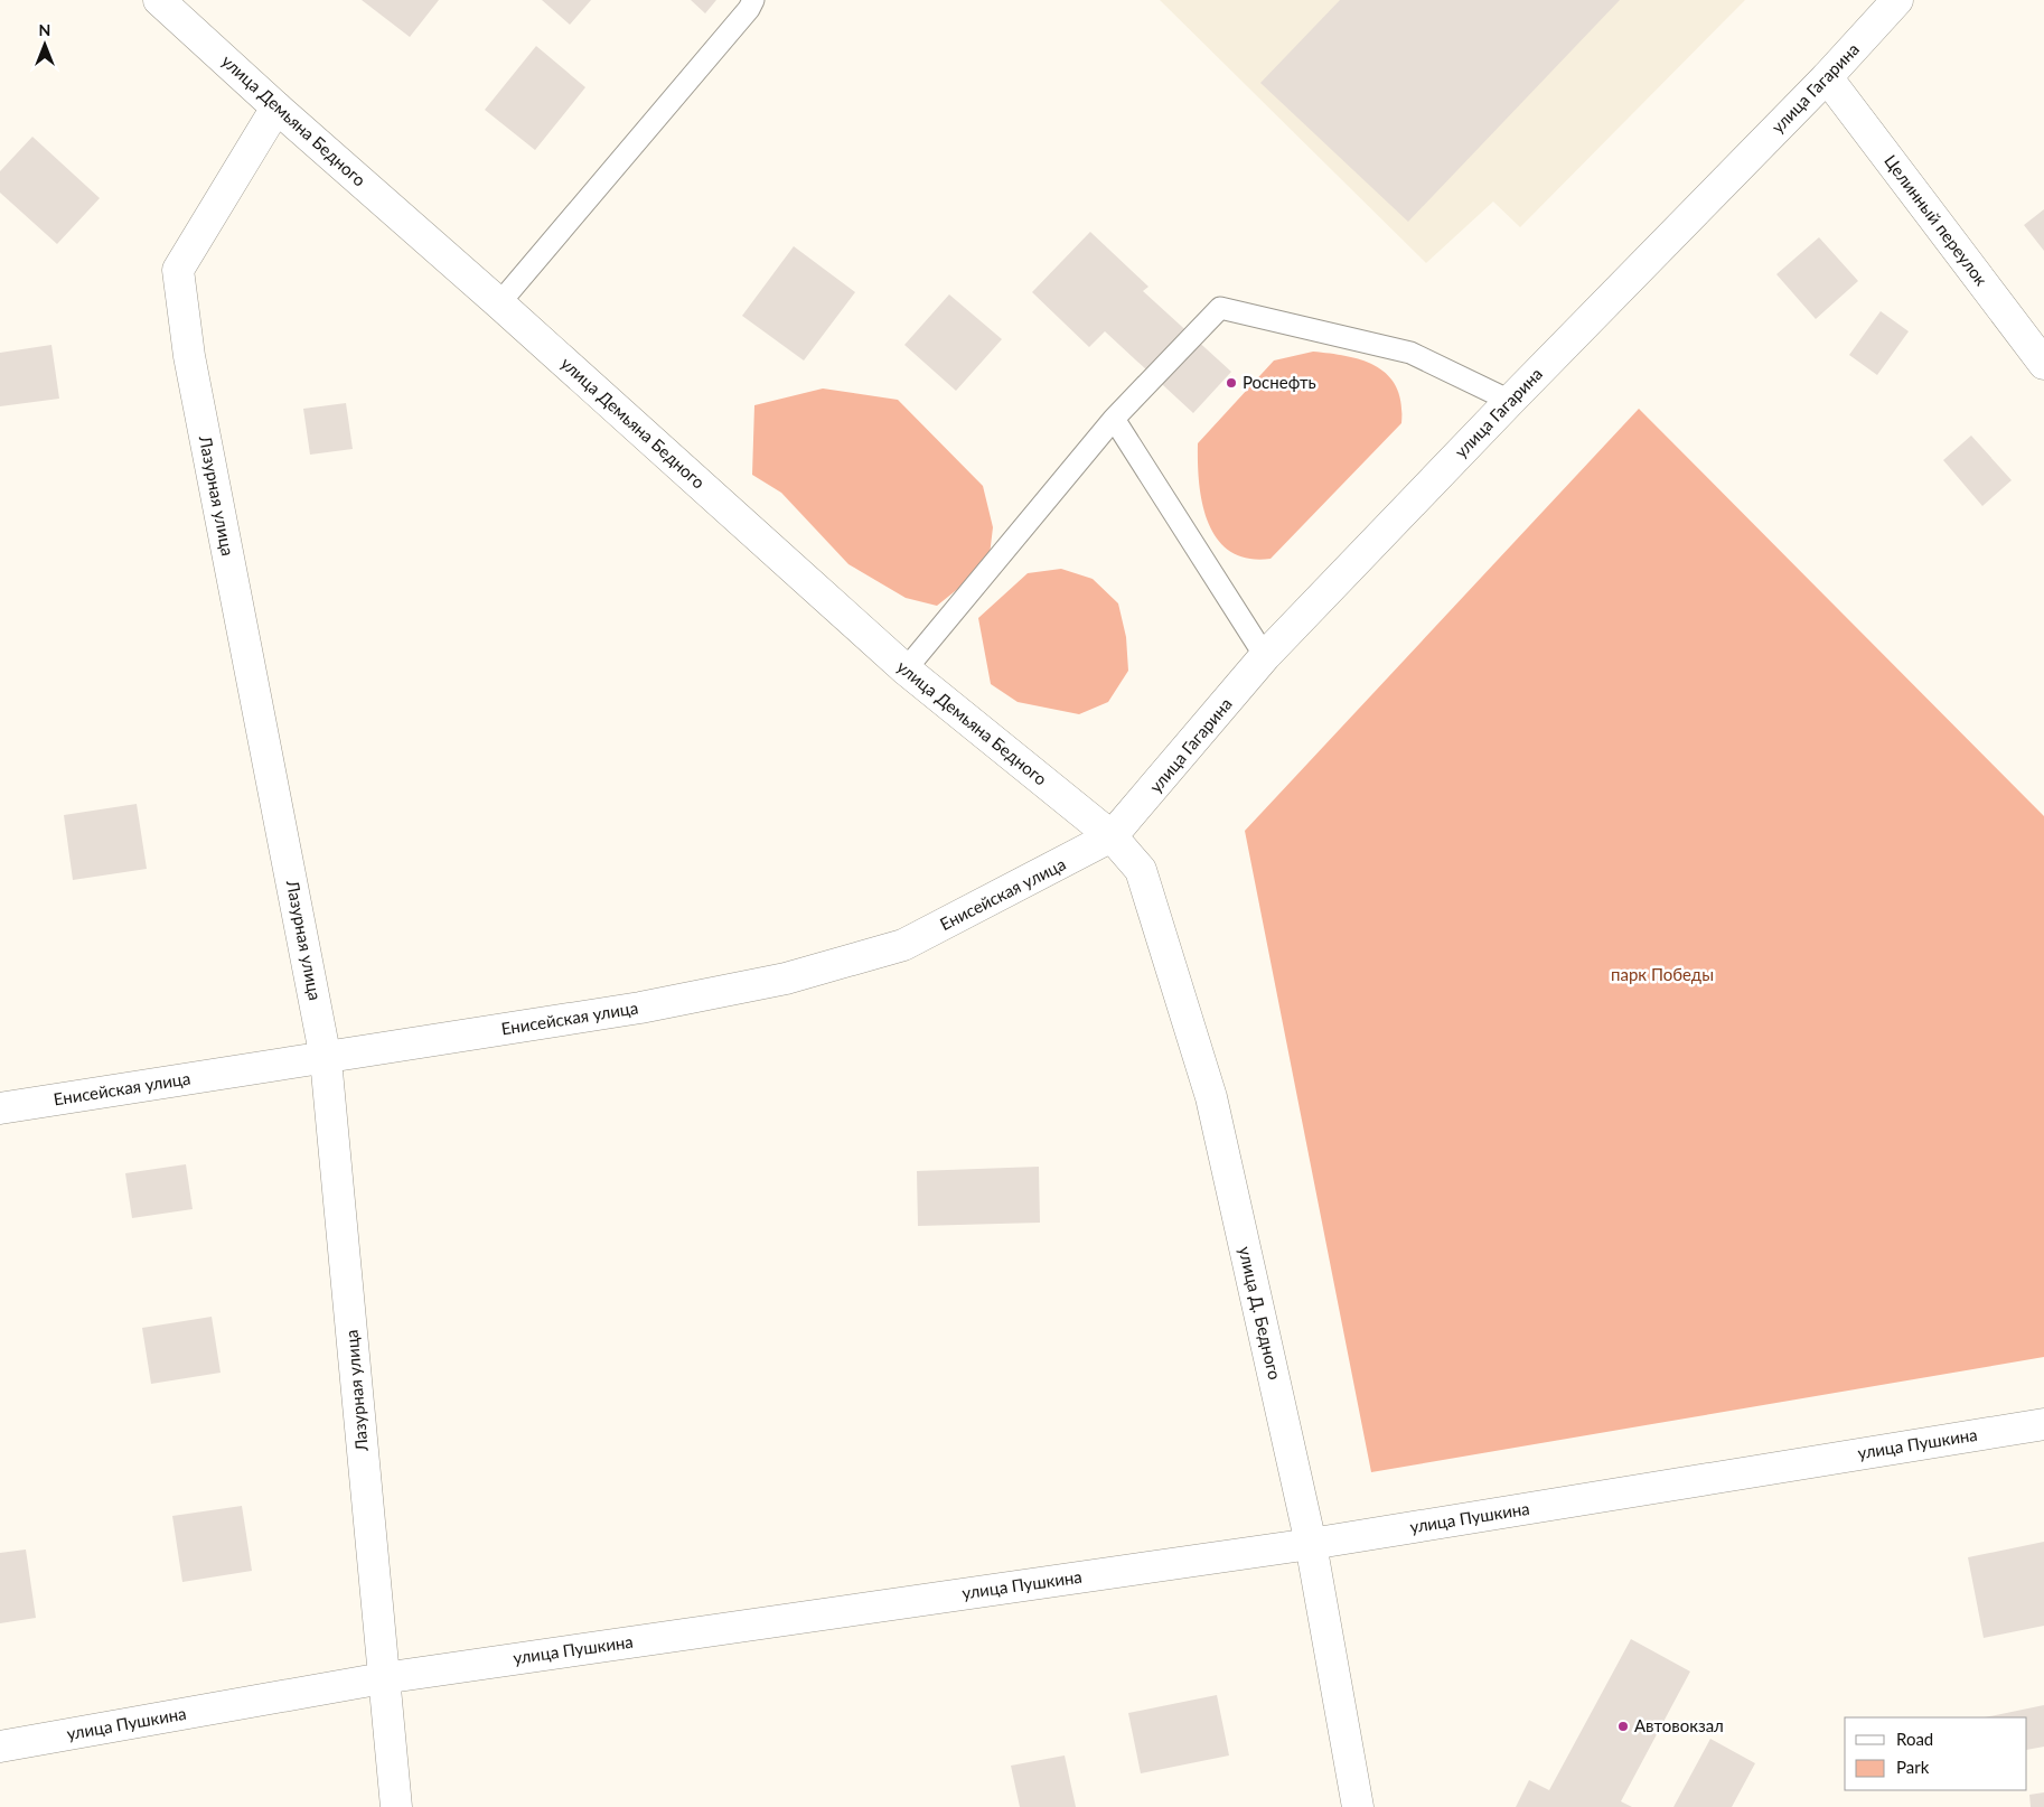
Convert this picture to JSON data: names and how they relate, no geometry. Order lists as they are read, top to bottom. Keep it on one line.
{"streets":{"street":["улица Гагарина","улица Демьяна Бедного","Целинный переулок","Лазурная улица","Енисейская улица","улица Д. Бедного","улица Пушкина"]},"crossings":[["улица Гагарина","улица Демьяна Бедного"],["улица Гагарина","Целинный переулок"],["улица Гагарина","Енисейская улица"],["улица Гагарина","улица Д. Бедного"],["улица Демьяна Бедного","Лазурная улица"],["улица Демьяна Бедного","Енисейская улица"],["улица Демьяна Бедного","улица Д. Бедного"],["Лазурная улица","Енисейская улица"],["Лазурная улица","улица Пушкина"],["Енисейская улица","улица Д. Бедного"],["улица Д. Бедного","улица Пушкина"]],"parks":["парк Победы"],"places":["Роснефть","Автовокзал"],"legend":["Road","Park"],"north":"top"}
